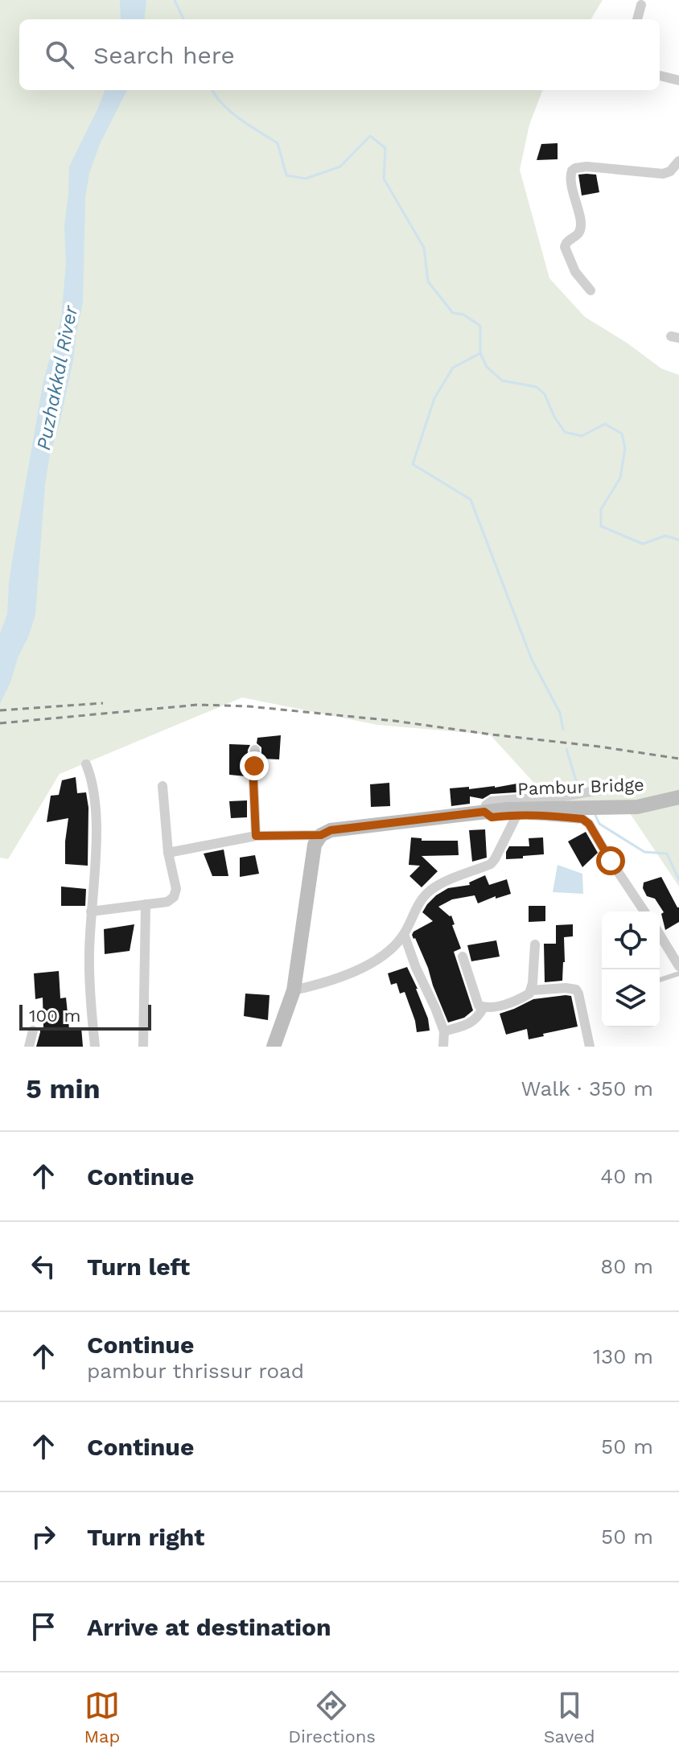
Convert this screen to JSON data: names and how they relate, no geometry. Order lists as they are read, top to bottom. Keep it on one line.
{"streets":{"main road":["Pambur Bridge"]},"water":["Puzhakkal River"],"scale_bar":"100 m","page":{"search":"Search here","scale":"100 m","heading":["5 min","Walk · 350 m"],"list":[["Continue","40 m"],["Turn left","80 m"],["Continue","pambur thrissur road","130 m"],["Continue","50 m"],["Turn right","50 m"],"Arrive at destination"],"nav":["Map","Directions","Saved"]}}
